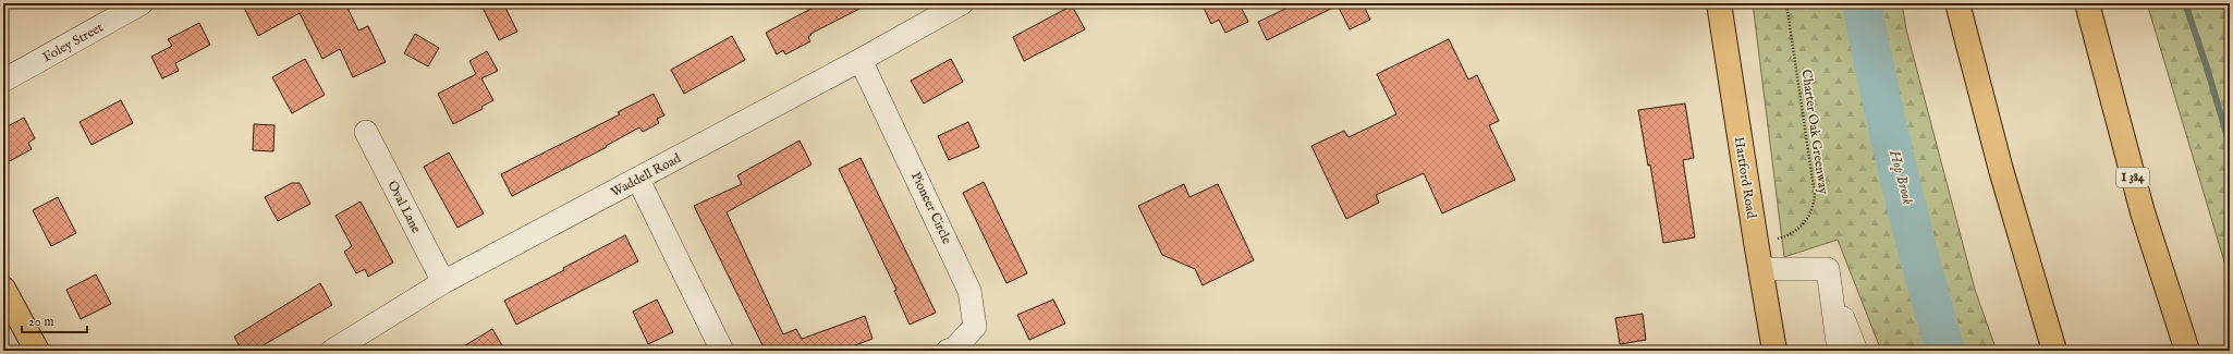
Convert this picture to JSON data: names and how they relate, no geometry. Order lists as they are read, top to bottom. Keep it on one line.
{"streets":{"main road":["Hartford Road","I 384"],"street":["Foley Street","Waddell Road","Oval Lane","Pioneer Circle"],"path":["Charter Oak Greenway"]},"crossings":[["Waddell Road","Oval Lane"],["Waddell Road","Pioneer Circle"]],"water":["Hop Brook"],"scale_bar":"20 m"}
